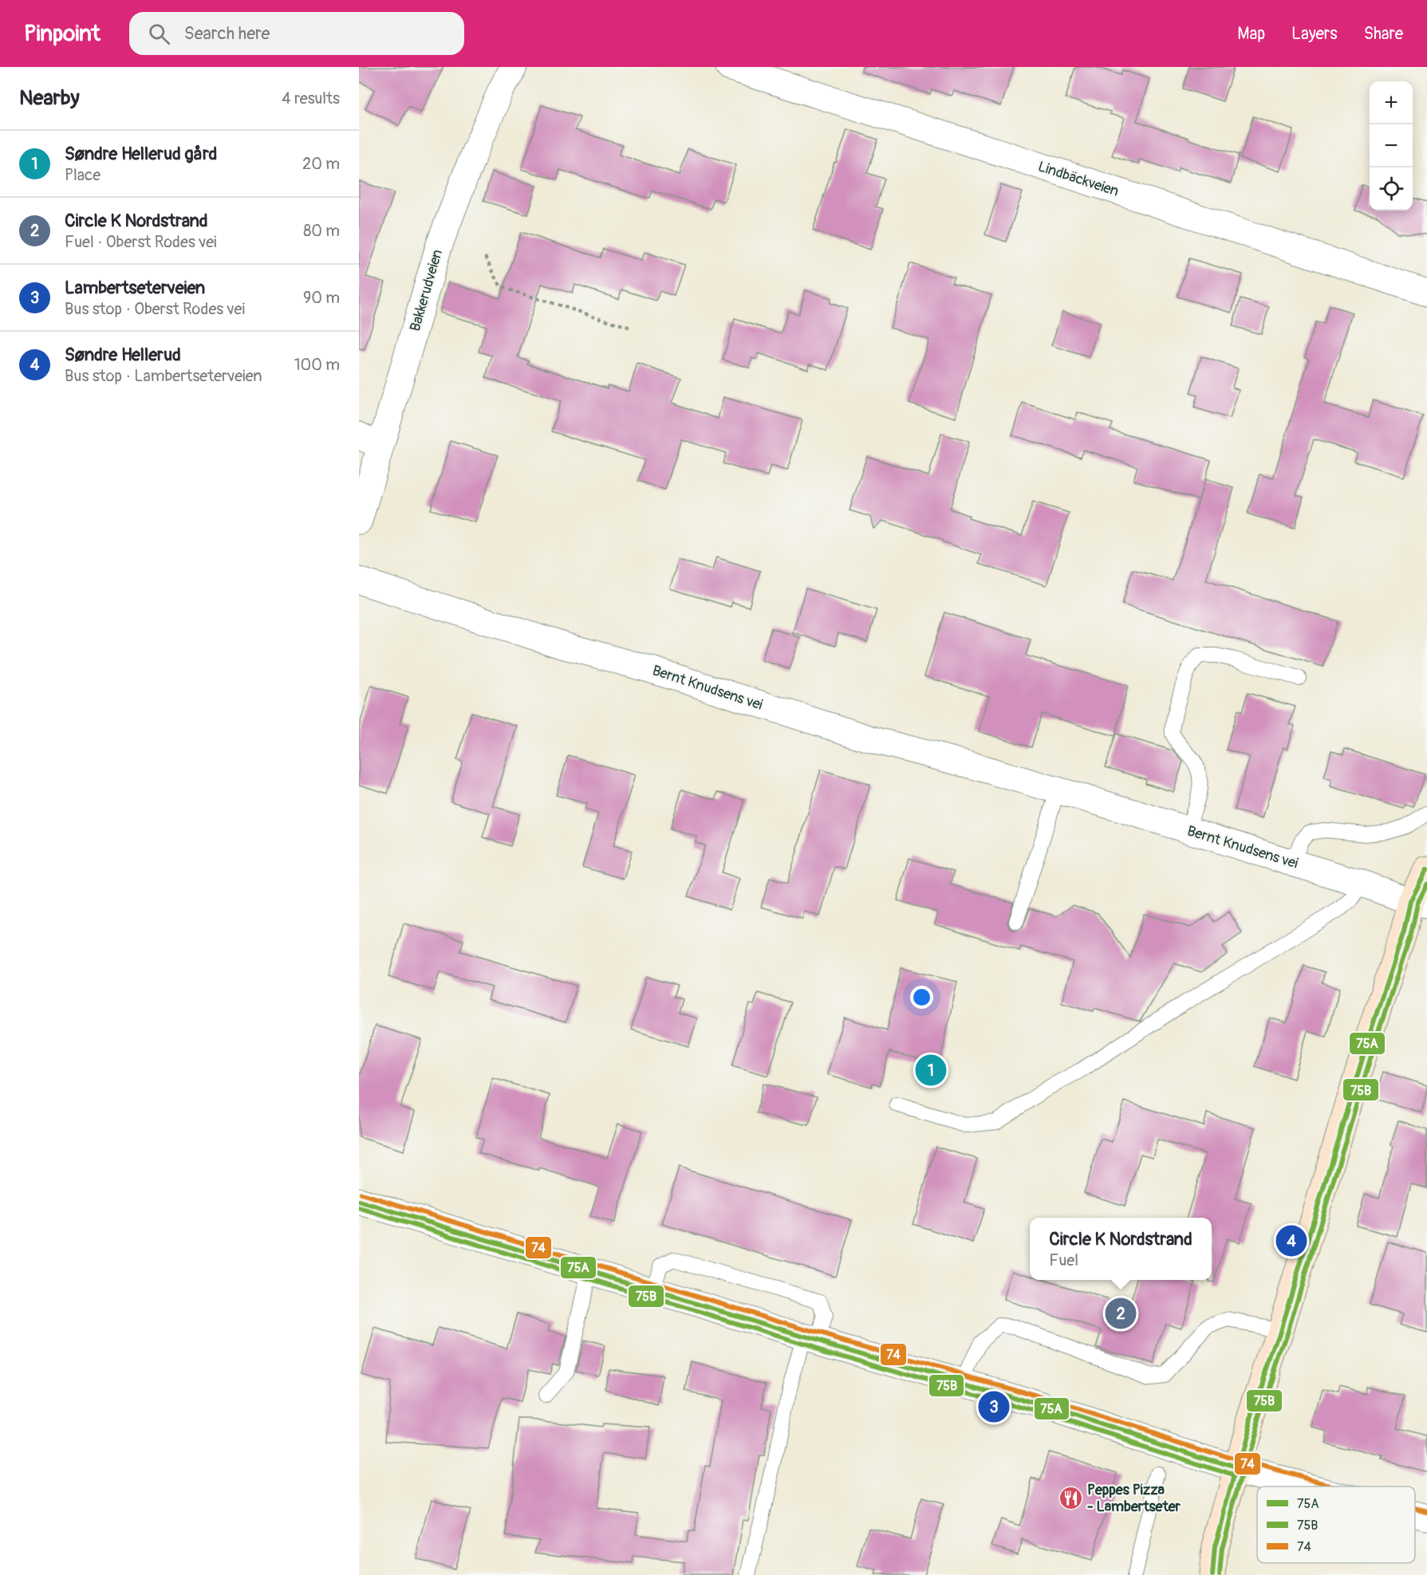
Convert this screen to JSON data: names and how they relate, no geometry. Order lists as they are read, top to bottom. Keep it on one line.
{"streets":{"street":["Lindbäckveien","Bakkerudveien","Bernt Knudsens vei"]},"places":{"restaurant":["Peppes Pizza - Lambertseter"]},"lines":["transit line 75A","transit line 75B","transit line 74"],"legend":["75A","75B","74"],"page":{"header":"Pinpoint","search":"Search here","nav":["Map","Layers","Share"],"heading":["Nearby","4 results"],"map_buttons":["+","−"],"list":[{"mark":"1","name":"Søndre Hellerud gård","note":"Place","value":"20 m"},{"mark":"2","name":"Circle K Nordstrand","note":"Fuel · Oberst Rodes vei","value":"80 m"},{"mark":"3","name":"Lambertseterveien","note":"Bus stop · Oberst Rodes vei","value":"90 m"},{"mark":"4","name":"Søndre Hellerud","note":"Bus stop · Lambertseterveien","value":"100 m"}],"pins":["1","4","2","3"],"popup":["Circle K Nordstrand","Fuel"]}}
